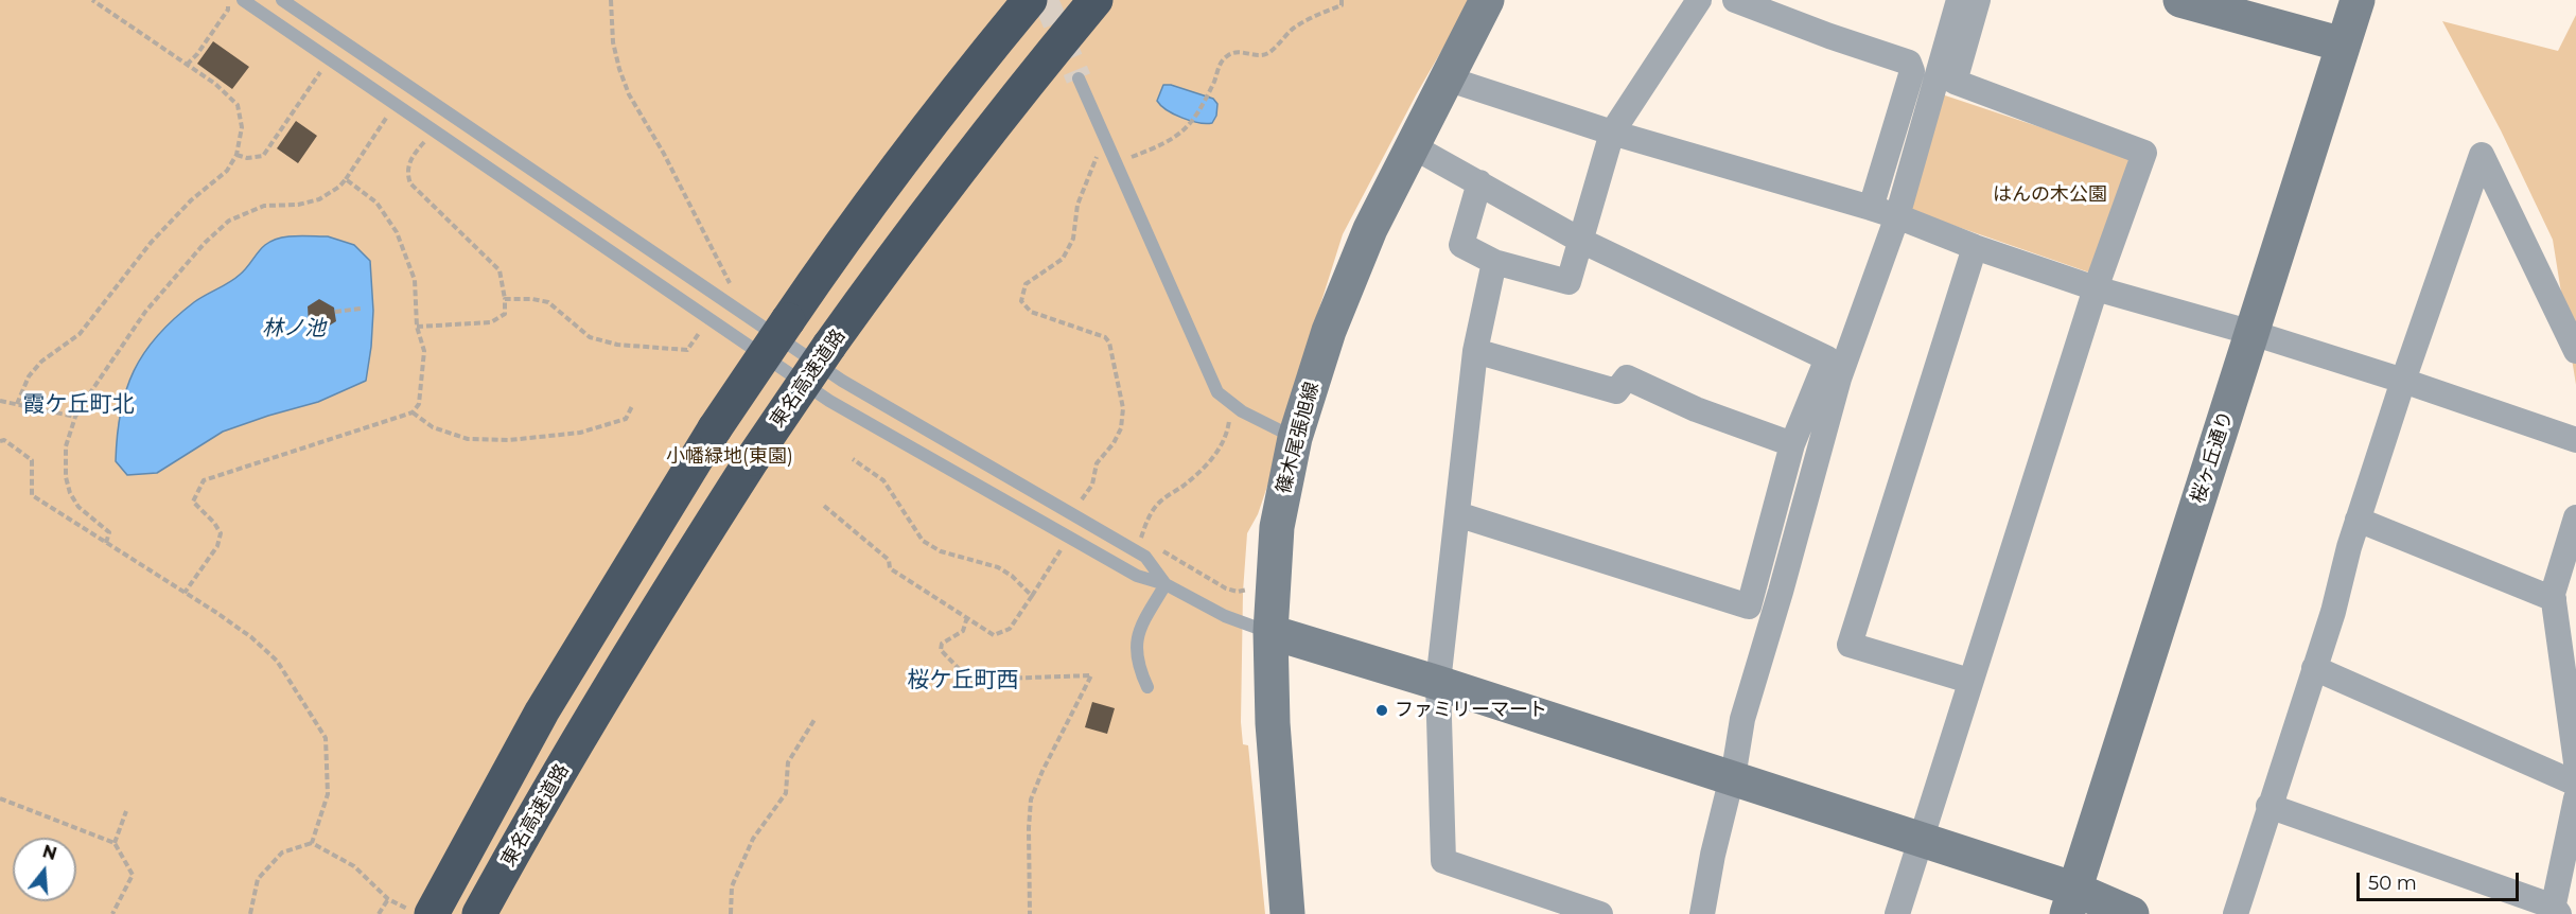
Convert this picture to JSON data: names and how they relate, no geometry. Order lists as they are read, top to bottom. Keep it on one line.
{"streets":{"highway":["東名高速道路"],"street":["篠木尾張旭線","桜ヶ丘通り"]},"districts":["霞ケ丘町北","桜ケ丘町西"],"water":["林ノ池"],"parks":["はんの木公園","小幡緑地(東園)"],"places":["ファミリーマート"],"scale_bar":"50 m","north":"top"}
